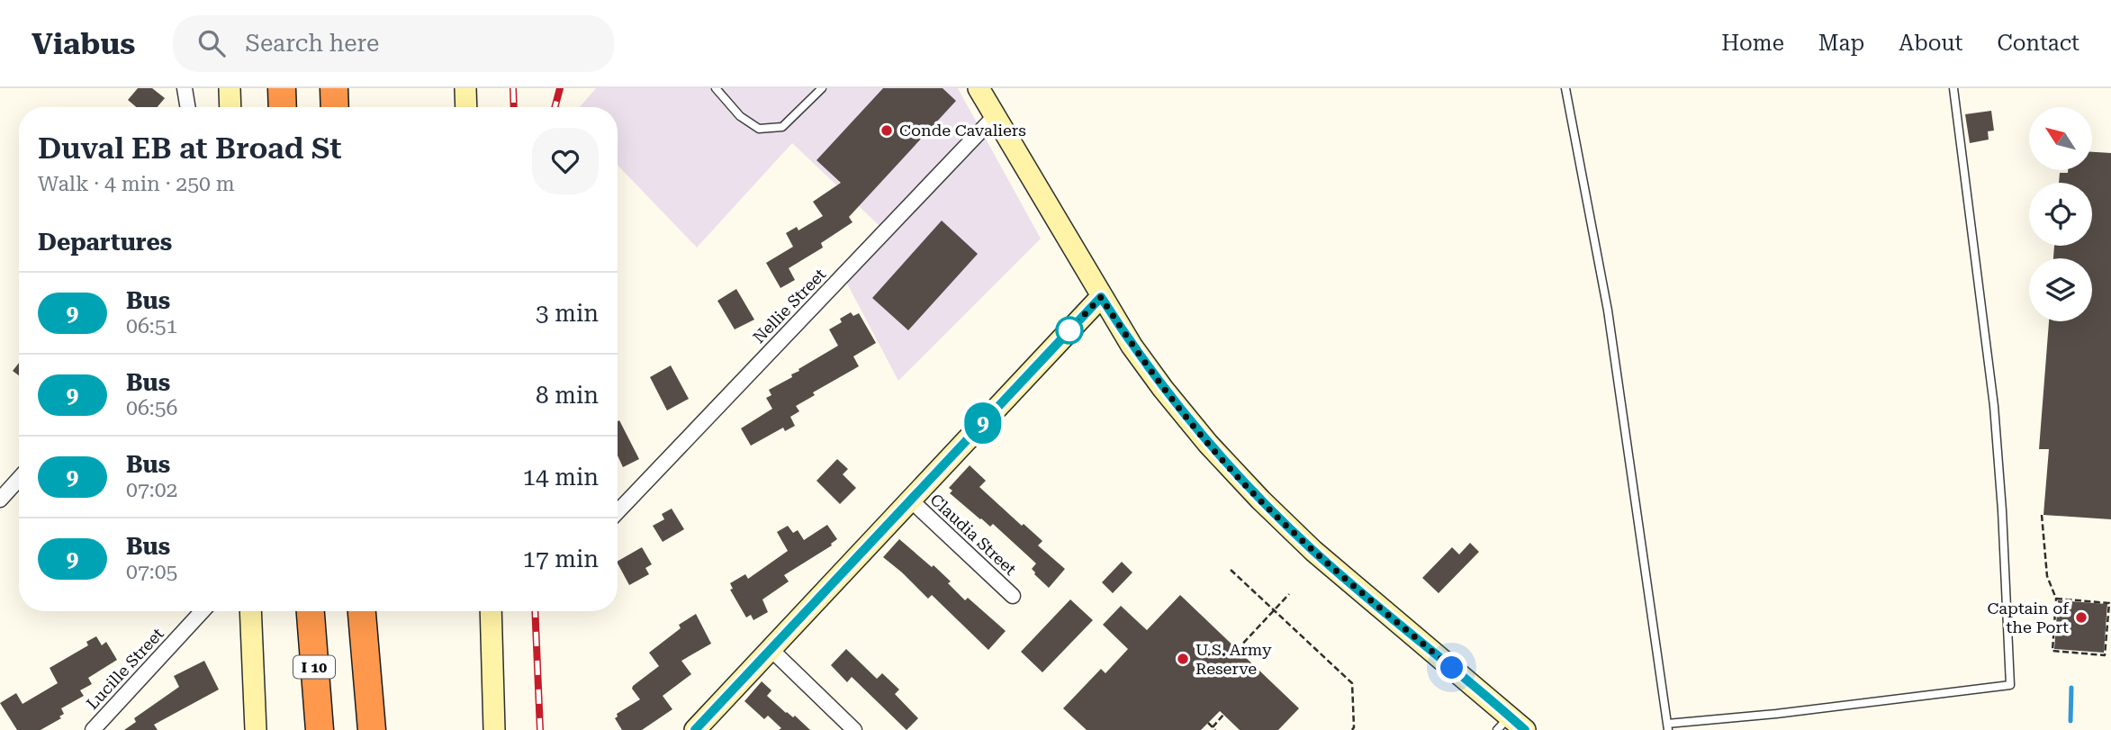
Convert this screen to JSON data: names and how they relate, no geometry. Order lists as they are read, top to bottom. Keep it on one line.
{"streets":{"highway":["I 10"],"street":["Nellie Street","Claudia Street","Lucille Street"]},"places":["Conde Cavaliers","Captain of the Port","U.S. Army Reserve"],"lines":["bus line 9"],"north":"top left","page":{"header":"Viabus","search":"Search here","nav":["Home","Map","About","Contact"],"on_map":"9","heading":[["Duval EB at Broad St","Walk · 4 min · 250 m"],"Departures"],"list":[{"mark":"9","name":"Bus","note":"06:51","value":"3 min"},{"mark":"9","name":"Bus","note":"06:56","value":"8 min"},{"mark":"9","name":"Bus","note":"07:02","value":"14 min"},{"mark":"9","name":"Bus","note":"07:05","value":"17 min"}]}}
